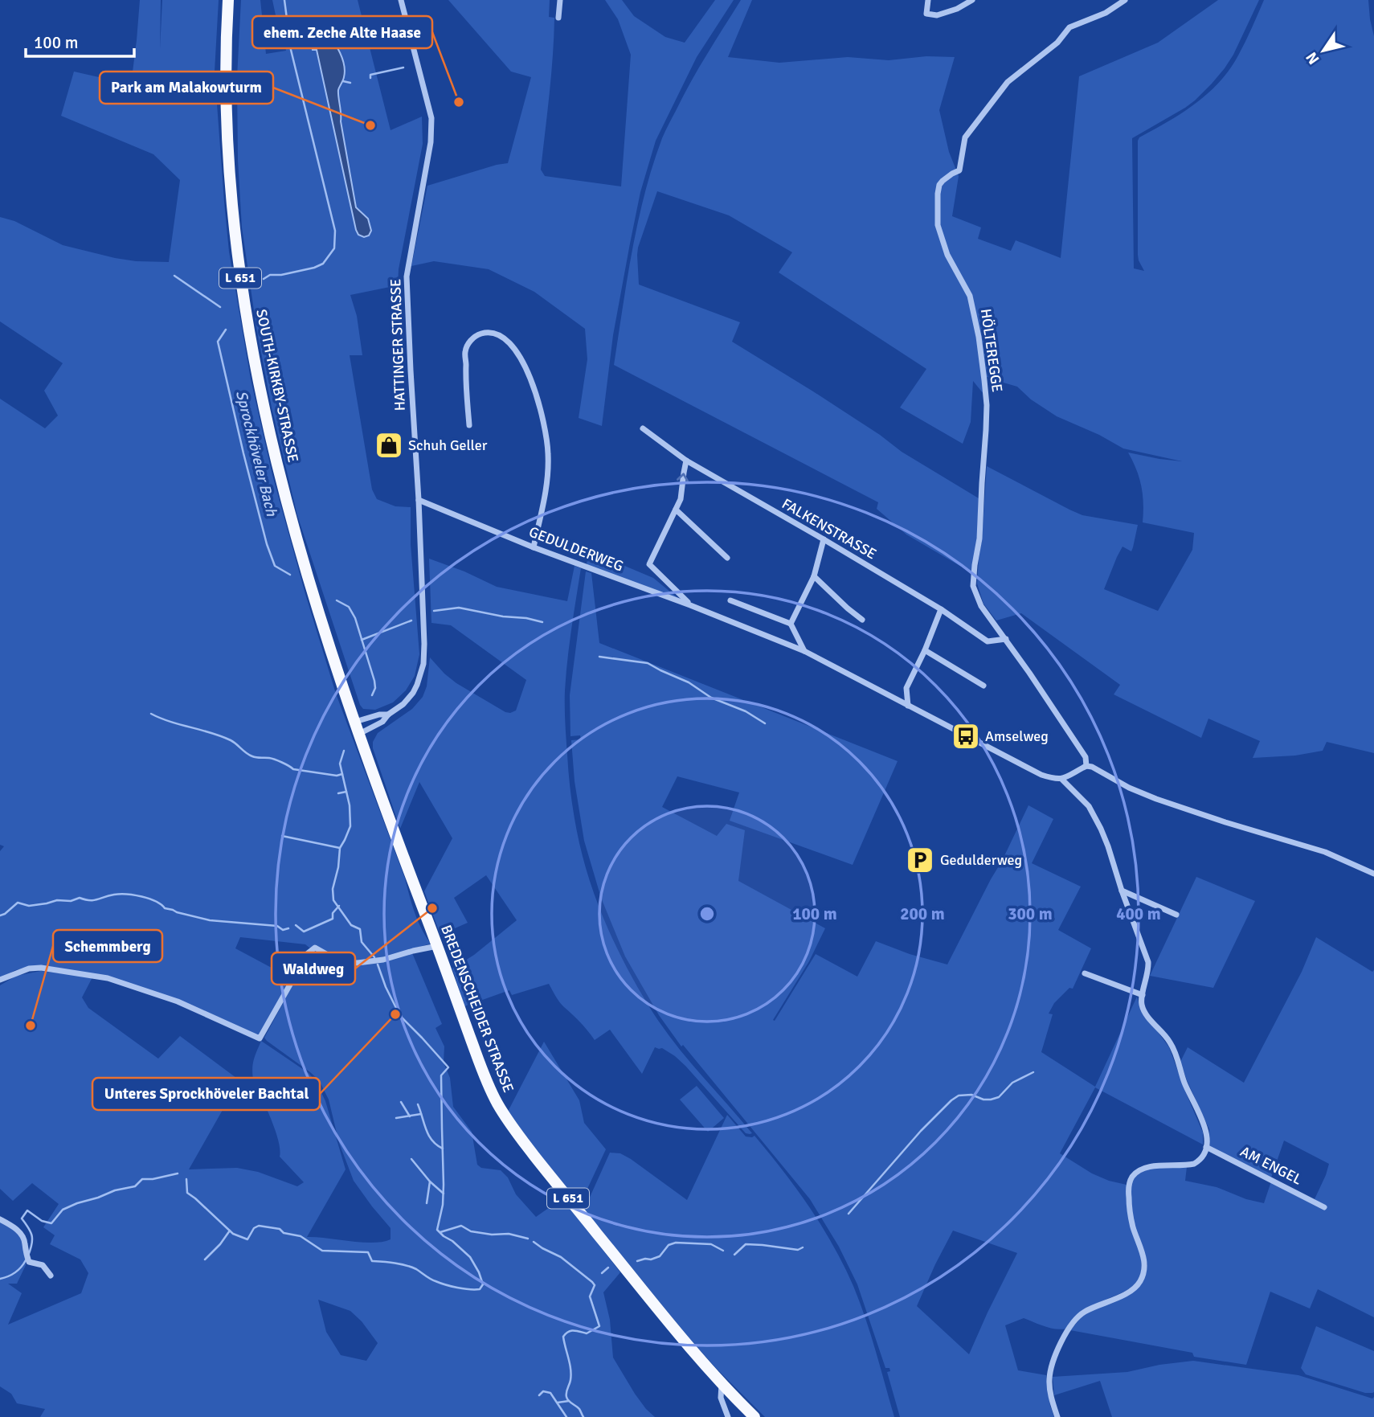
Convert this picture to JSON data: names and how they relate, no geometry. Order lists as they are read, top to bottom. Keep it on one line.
{"streets":{"main road":["L 651","SOUTH-KIRKBY-STRASSE","BREDENSCHEIDER STRASSE"],"street":["HATTINGER STRASSE","HÖLTEREGGE","FALKENSTRASSE","GEDULDERWEG","AM ENGEL"]},"crossings":[["HATTINGER STRASSE","SOUTH-KIRKBY-STRASSE"],["HATTINGER STRASSE","GEDULDERWEG"],["HATTINGER STRASSE","BREDENSCHEIDER STRASSE"],["HÖLTEREGGE","FALKENSTRASSE"],["SOUTH-KIRKBY-STRASSE","BREDENSCHEIDER STRASSE"]],"water":["Sprockhöveler Bach"],"places":{"other":["ehem. Zeche Alte Haase","Park am Malakowturm","Waldweg","Unteres Sprockhöveler Bachtal","Schemmberg"],"shop":["Schuh Geller"],"bus stop":["Amselweg"],"parking":["Gedulderweg"]},"scale_bar":"100 m","north":"bottom left","rings":["100 m","200 m","300 m","400 m"]}
